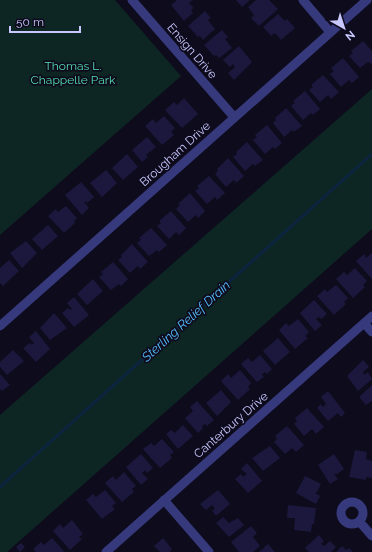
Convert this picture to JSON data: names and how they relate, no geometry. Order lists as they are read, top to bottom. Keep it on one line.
{"streets":{"street":["Ensign Drive","Brougham Drive","Canterbury Drive"]},"crossings":[["Ensign Drive","Brougham Drive"]],"water":["Sterling Relief Drain"],"parks":["Thomas L. Chappelle Park"],"scale_bar":"50 m","north":"bottom right"}
